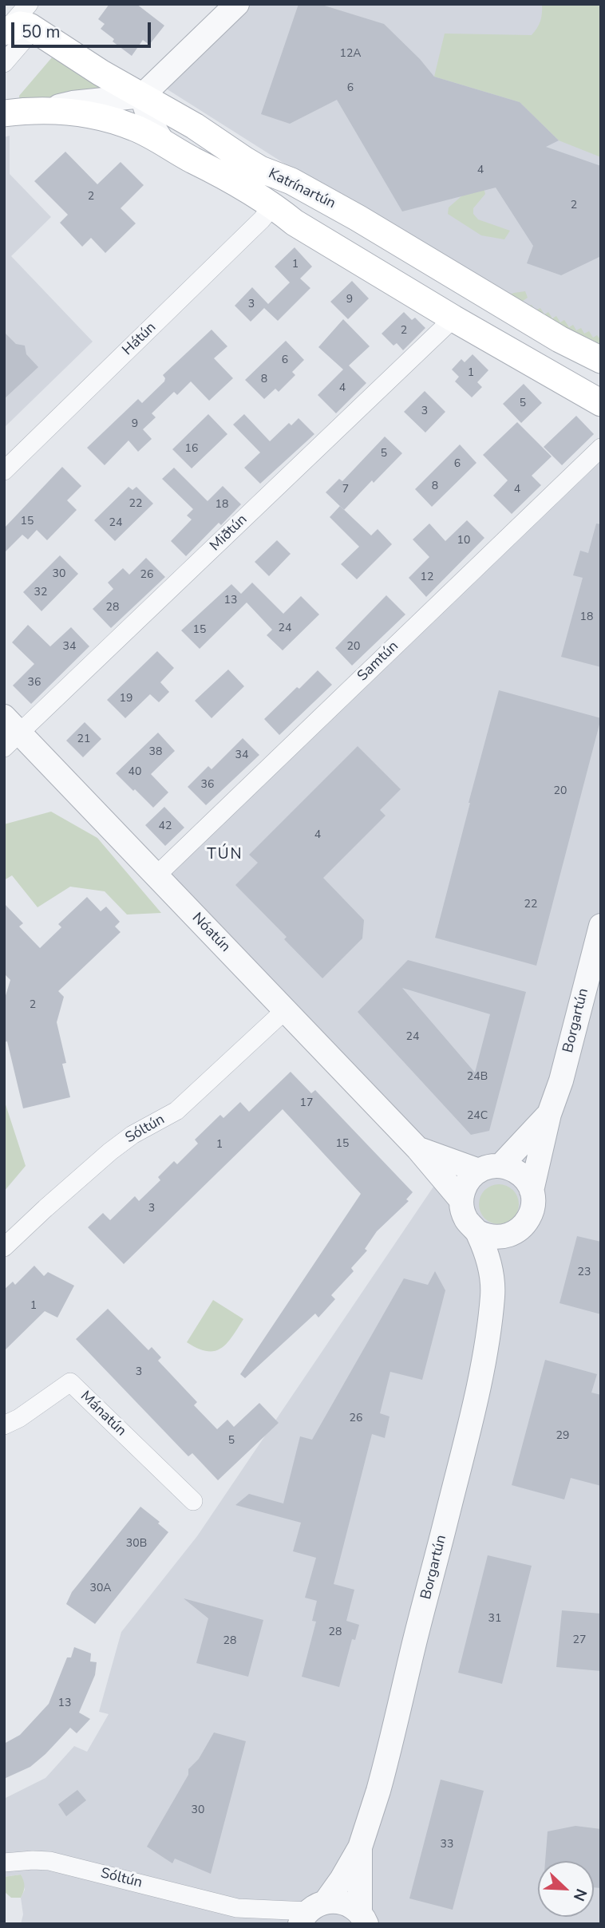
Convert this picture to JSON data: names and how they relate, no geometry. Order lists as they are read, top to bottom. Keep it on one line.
{"streets":{"main road":["Katrínartún"],"street":["Hátún","Miðtún","Samtún","Nóatún","Borgartún","Sóltún","Mánatún"]},"crossings":[["Katrínartún","Hátún"],["Katrínartún","Miðtún"],["Miðtún","Nóatún"],["Samtún","Nóatún"],["Nóatún","Borgartún"],["Nóatún","Sóltún"],["Borgartún","Sóltún"]],"districts":["TÚN"],"house_numbers":["12A","6","4","2","2","1","9","3","2","6","1","8","4","5","3","9","16","5","6","8","7","4","22","18","15","24","10","30","26","12","32","13","28","18","24","15","34","20","36","19","21","38","34","40","36","20","42","4","22","2","24","24B","17","24C","15","1","3","23","1","3","26","29","5","30B","30A","31","28","27","28","13","30","33"],"scale_bar":"50 m","north":"bottom right"}
